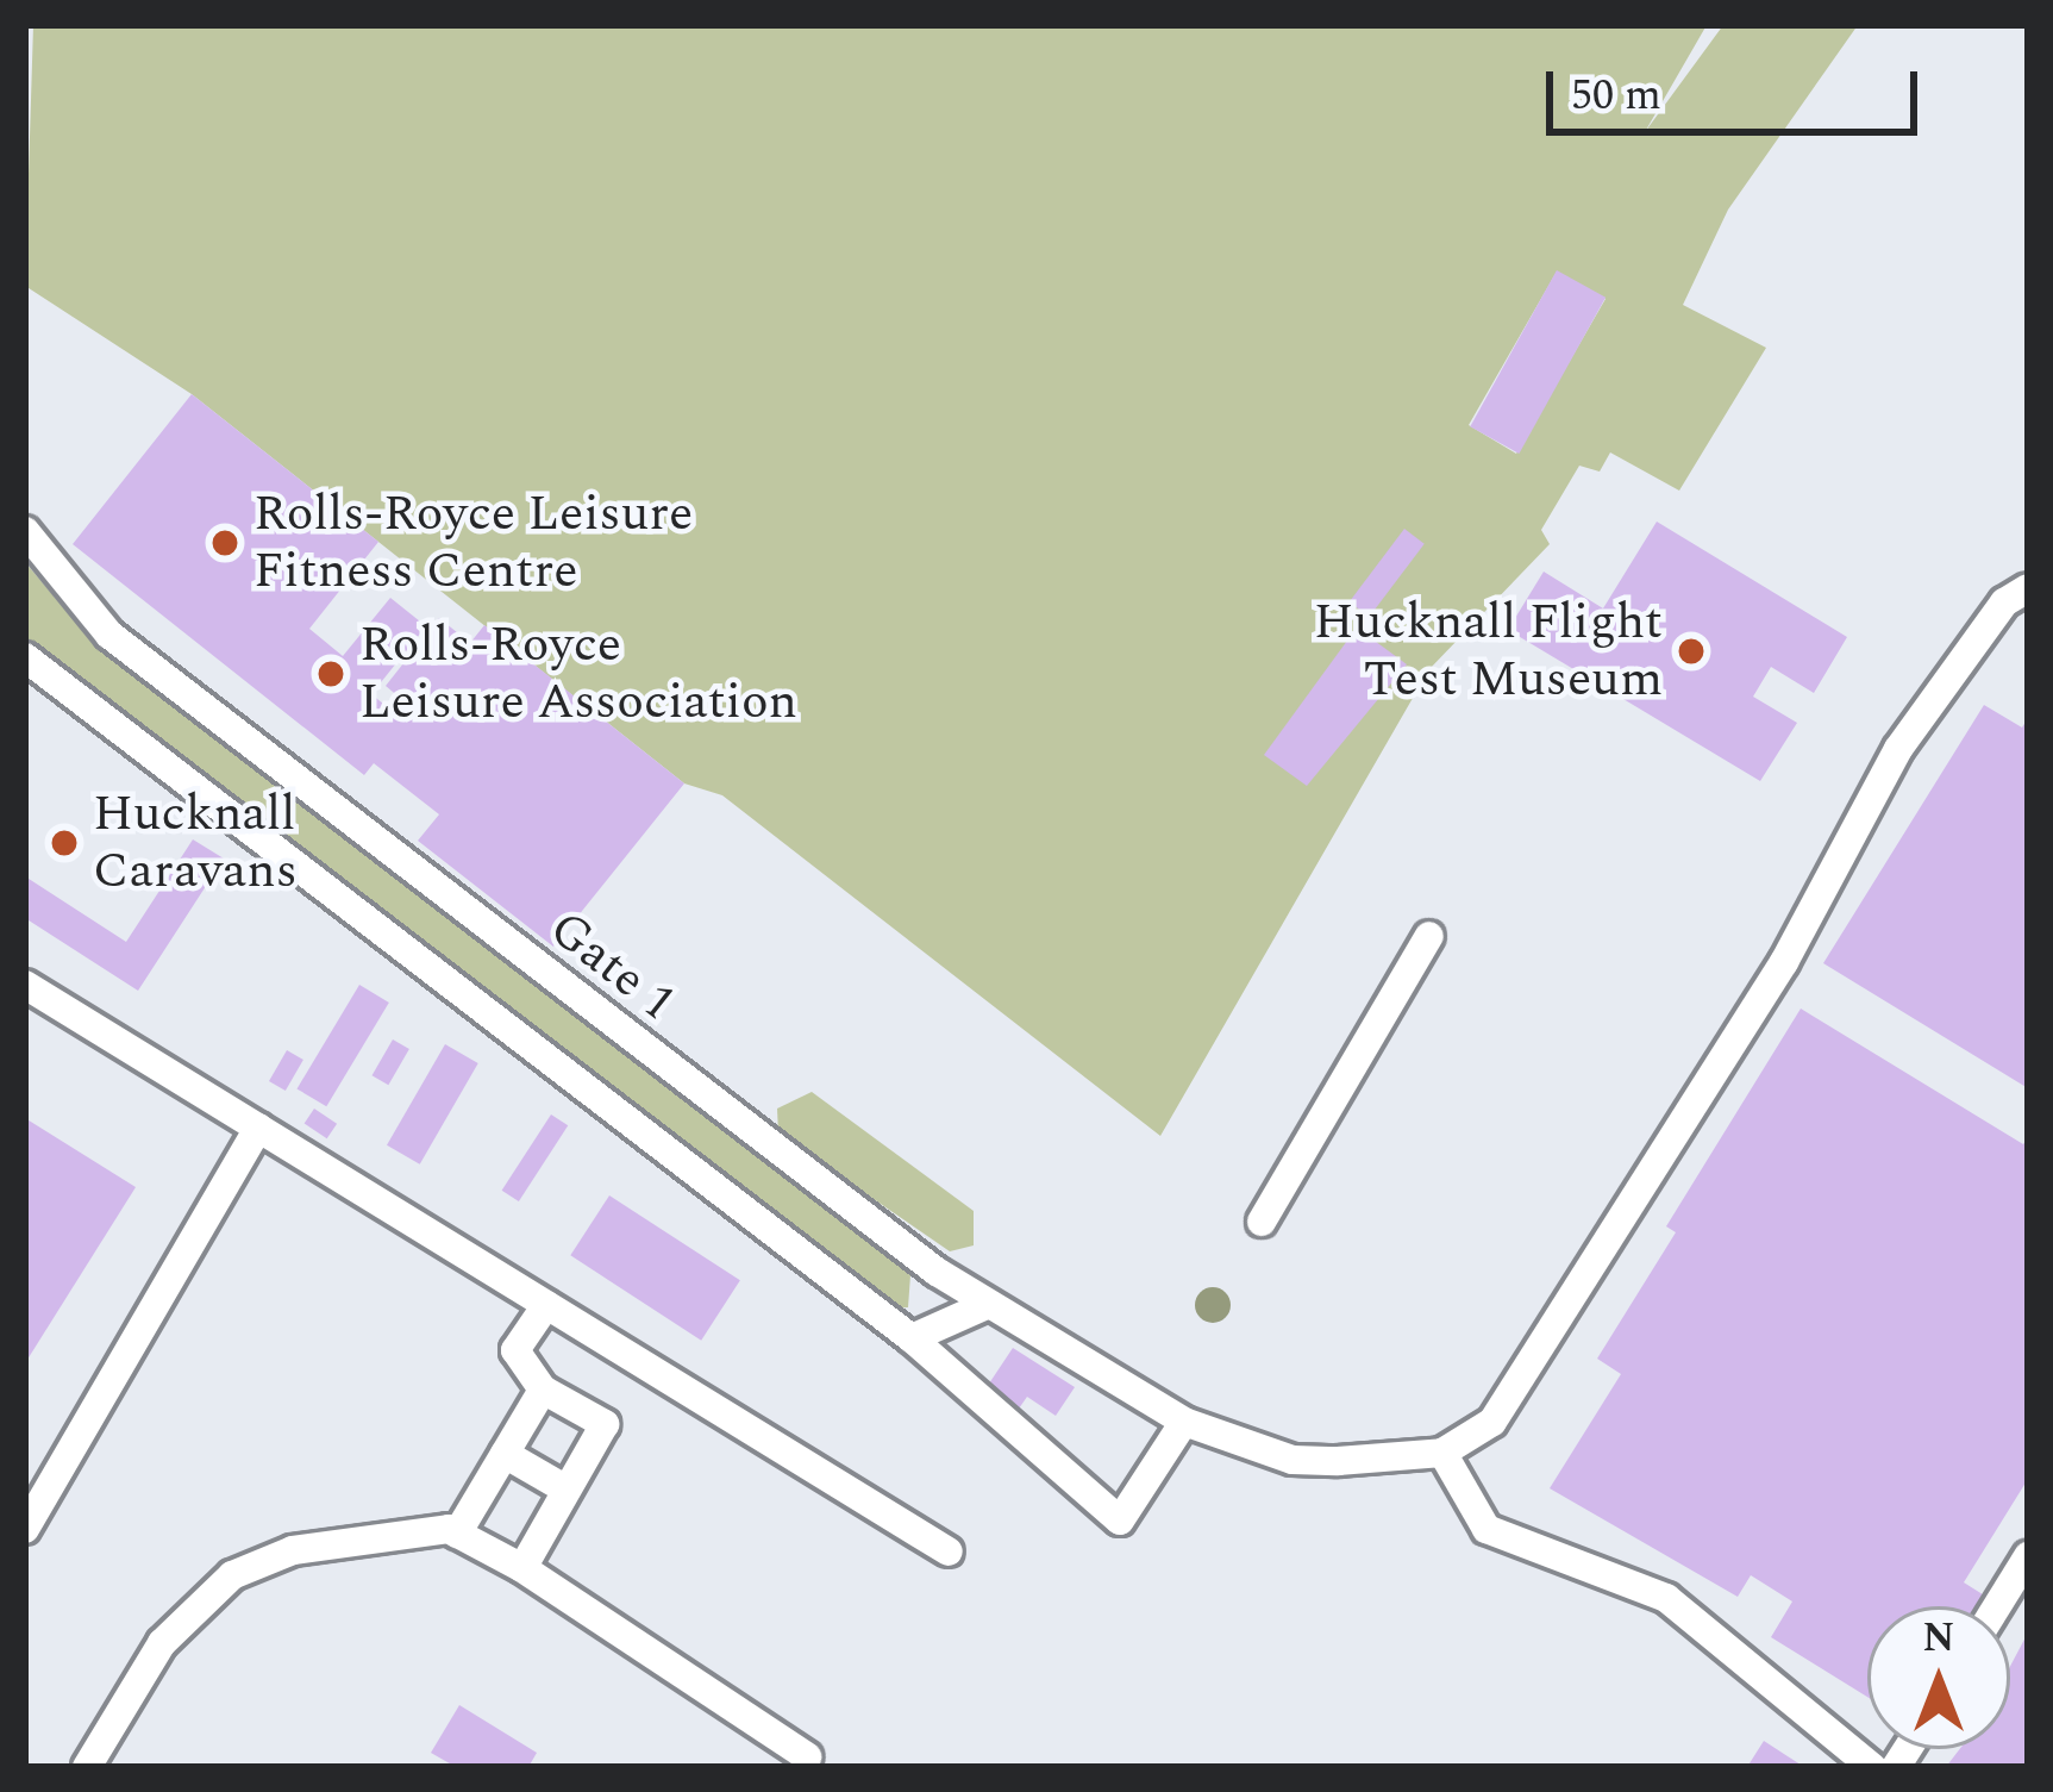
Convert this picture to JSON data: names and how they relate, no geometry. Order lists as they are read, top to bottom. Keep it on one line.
{"streets":{"lane":["Gate 1"]},"places":["Rolls-Royce Leisure Fitness Centre","Hucknall Flight Test Museum","Rolls-Royce Leisure Association","Hucknall Caravans"],"scale_bar":"50 m","north":"top"}
